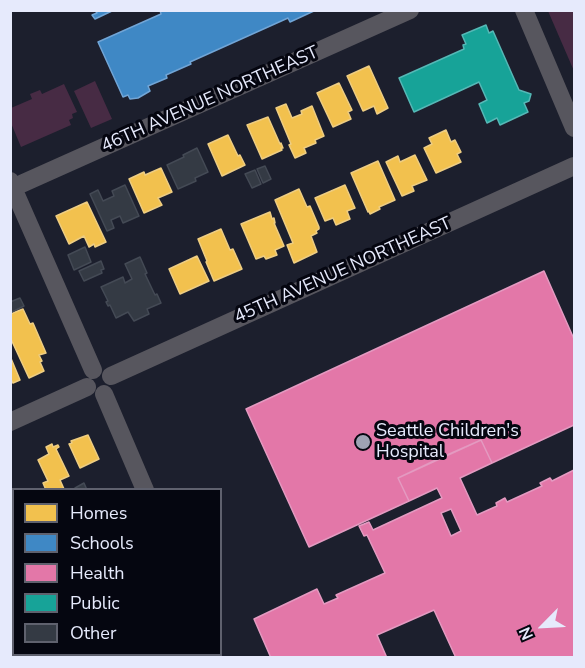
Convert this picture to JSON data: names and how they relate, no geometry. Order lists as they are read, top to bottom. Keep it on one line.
{"streets":{"street":["46TH AVENUE NORTHEAST","45TH AVENUE NORTHEAST"]},"places":["Seattle Children's Hospital"],"legend":["Homes","Schools","Health","Public","Other"],"north":"bottom left"}
